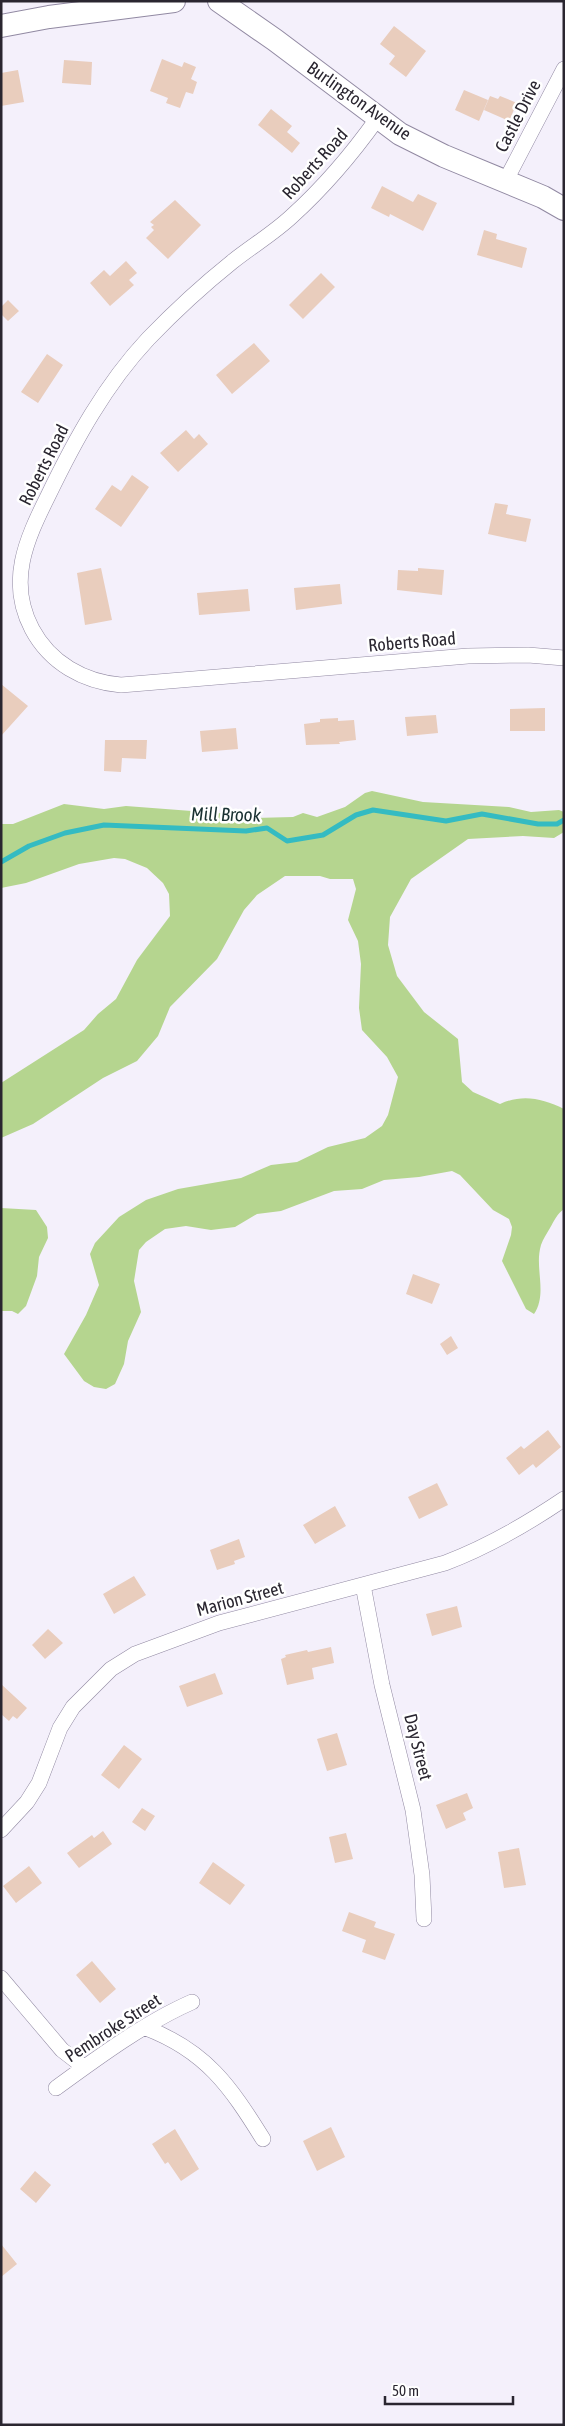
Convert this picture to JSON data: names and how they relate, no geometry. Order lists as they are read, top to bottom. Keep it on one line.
{"streets":{"main road":["Burlington Avenue"],"street":["Castle Drive","Roberts Road","Marion Street","Day Street","Pembroke Street"]},"crossings":[["Burlington Avenue","Castle Drive"],["Burlington Avenue","Roberts Road"],["Marion Street","Day Street"]],"water":["Mill Brook"],"scale_bar":"50 m"}
